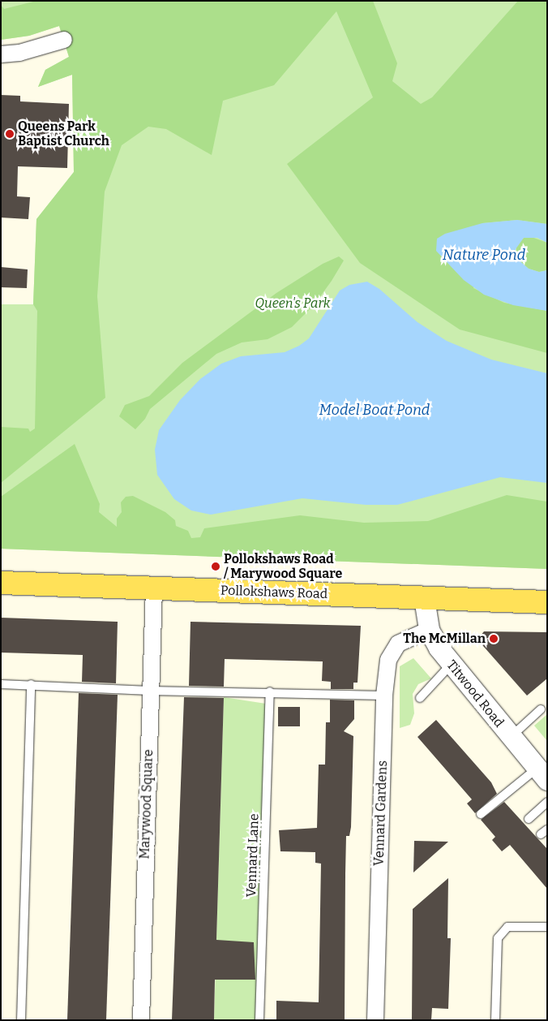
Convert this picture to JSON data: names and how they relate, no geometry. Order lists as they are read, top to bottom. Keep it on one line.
{"streets":{"main road":["Pollokshaws Road"],"street":["Titwood Road","Marywood Square","Vennard Gardens"],"lane":["Vennard Lane"]},"crossings":[["Pollokshaws Road","Titwood Road"],["Pollokshaws Road","Marywood Square"],["Titwood Road","Vennard Gardens"]],"water":["Nature Pond","Model Boat Pond"],"parks":["Queen's Park"],"places":["Queens Park Baptist Church","Pollokshaws Road / Marywood Square","The McMillan"]}
